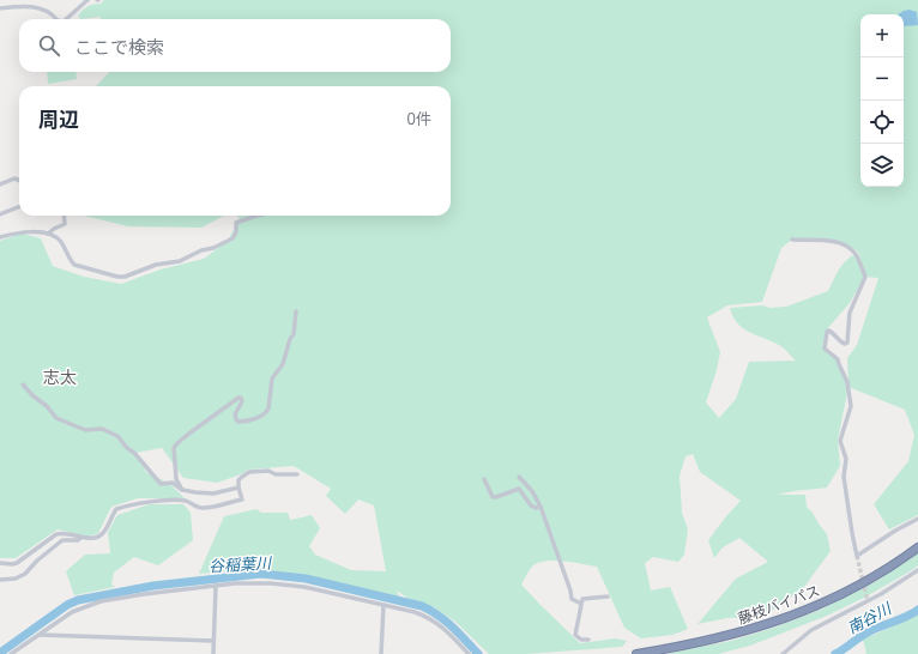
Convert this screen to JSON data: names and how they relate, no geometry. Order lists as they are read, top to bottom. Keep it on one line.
{"streets":{"highway":["藤枝バイパス"]},"districts":["志太"],"water":["谷稲葉川","南谷川"],"page":{"map_buttons":["+","−"],"search":"ここで検索","heading":["周辺","0件"]}}
